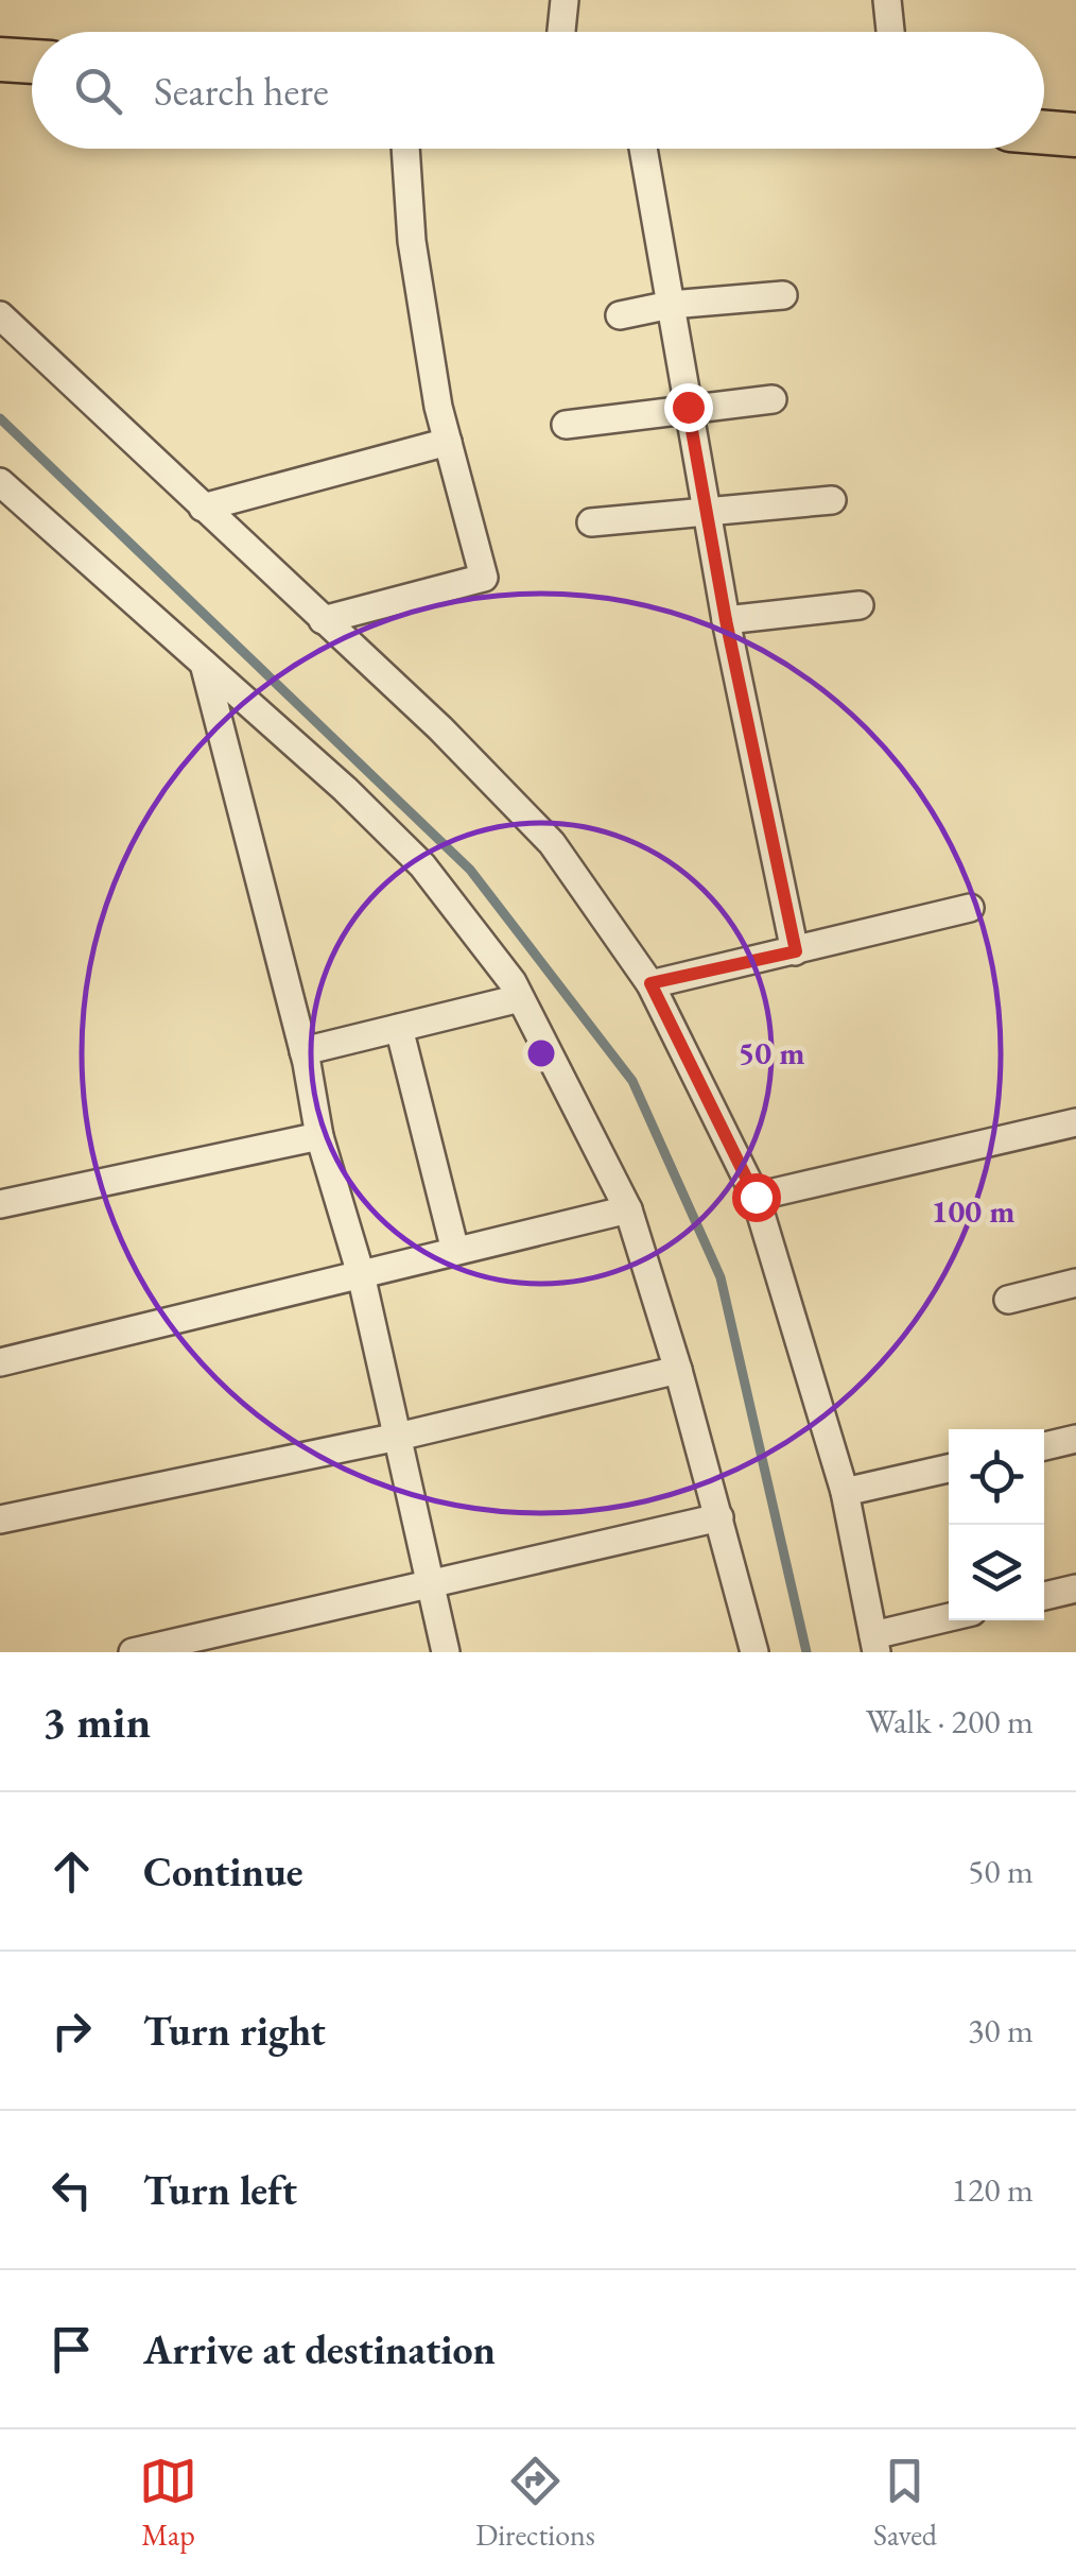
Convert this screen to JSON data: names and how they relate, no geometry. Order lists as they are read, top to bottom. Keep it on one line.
{"page":{"search":"Search here","heading":["3 min","Walk · 200 m"],"list":[["Continue","50 m"],["Turn right","30 m"],["Turn left","120 m"],"Arrive at destination"],"nav":["Map","Directions","Saved"]},"rings":["50 m","100 m"]}
